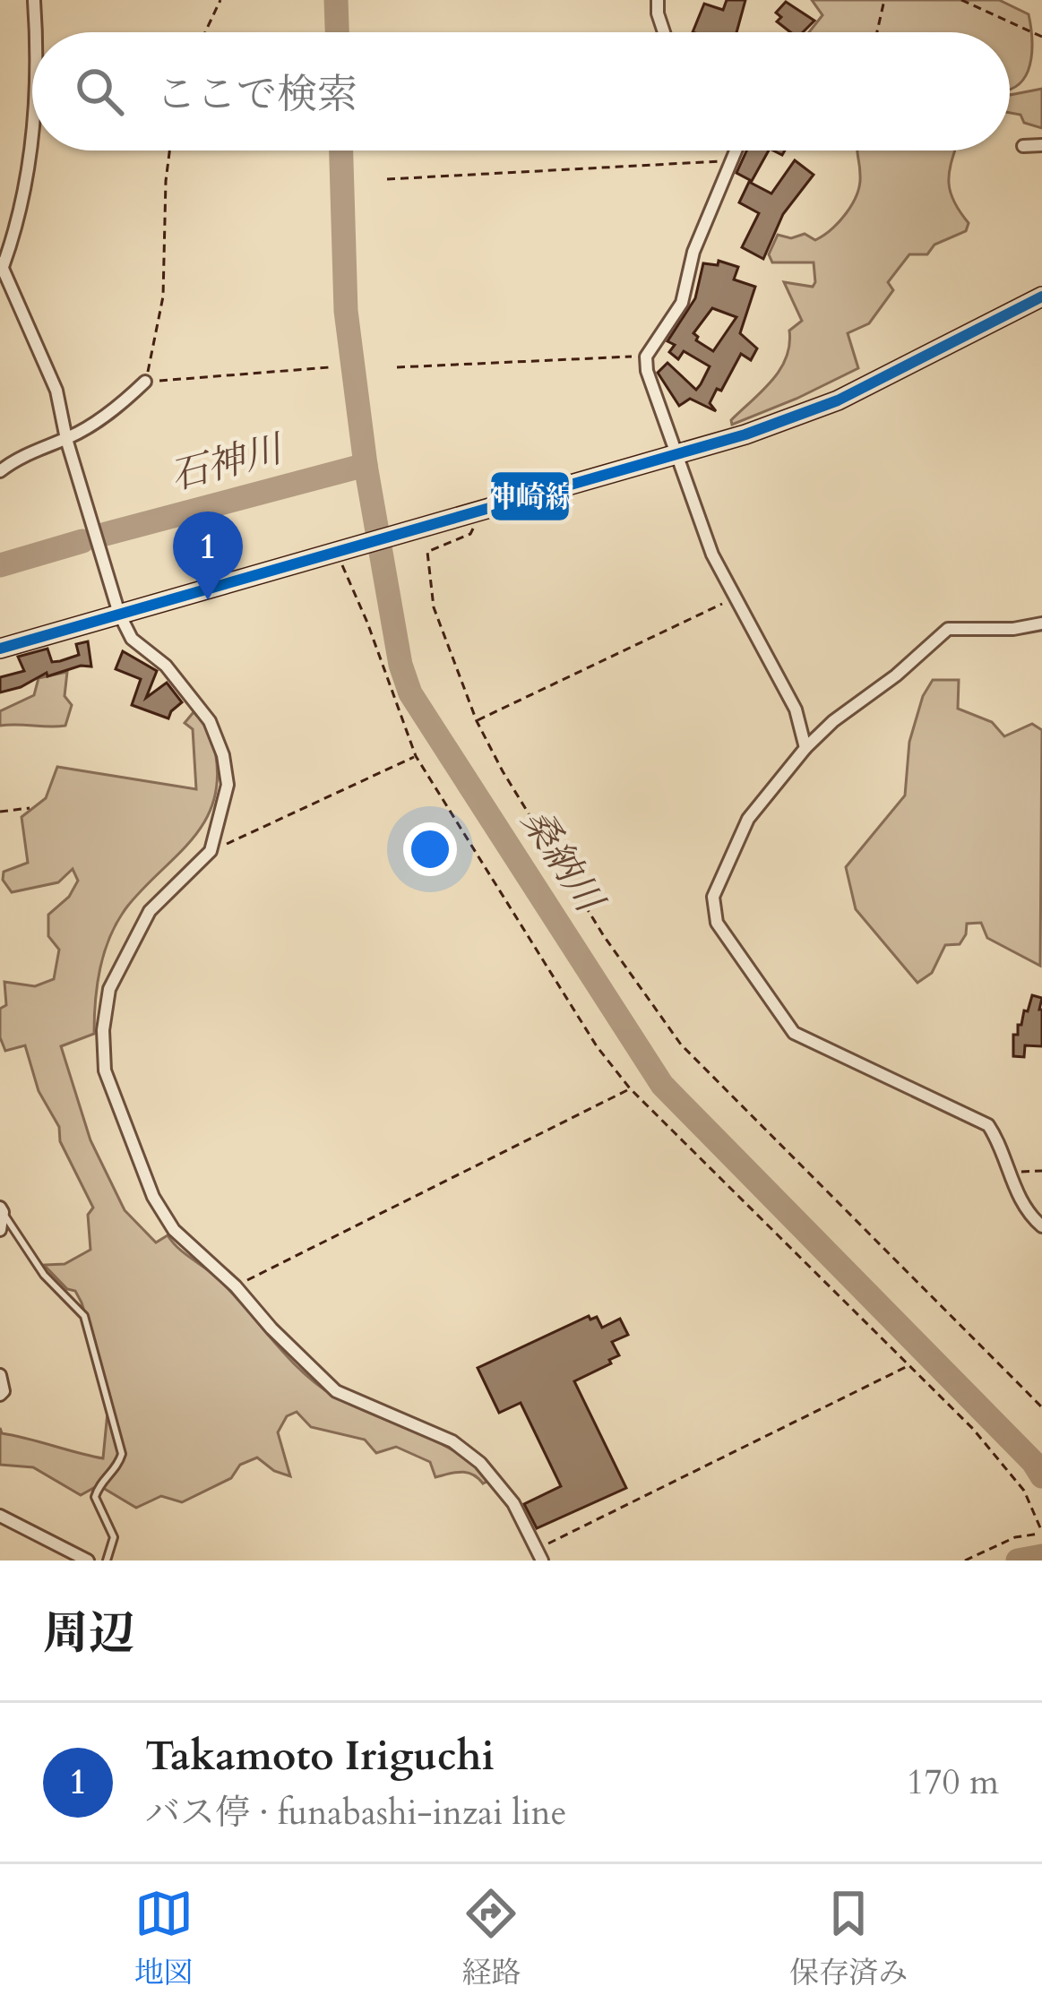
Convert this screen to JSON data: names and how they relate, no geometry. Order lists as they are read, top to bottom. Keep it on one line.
{"water":["石神川","桑納川"],"lines":["transit line 神崎線"],"page":{"search":"ここで検索","pins":"1","heading":"周辺","list":[{"mark":"1","name":"Takamoto Iriguchi","note":"バス停 · funabashi-inzai line","value":"170 m"}],"nav":["地図","経路","保存済み"]}}
